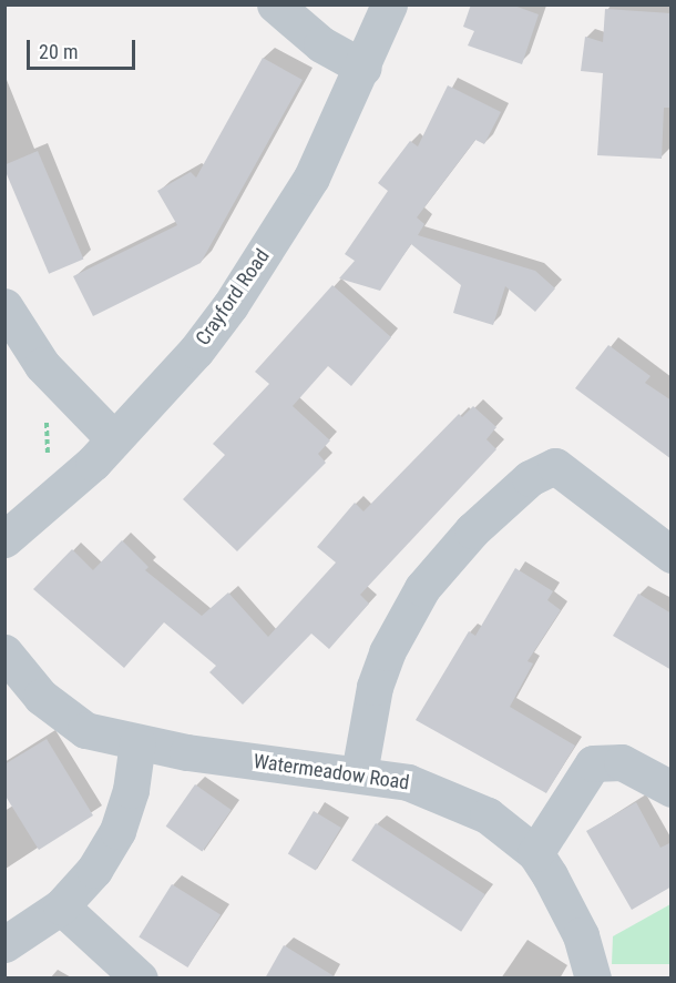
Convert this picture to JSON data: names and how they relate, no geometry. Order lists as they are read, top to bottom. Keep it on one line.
{"streets":{"street":["Crayford Road","Watermeadow Road"]},"scale_bar":"20 m"}
